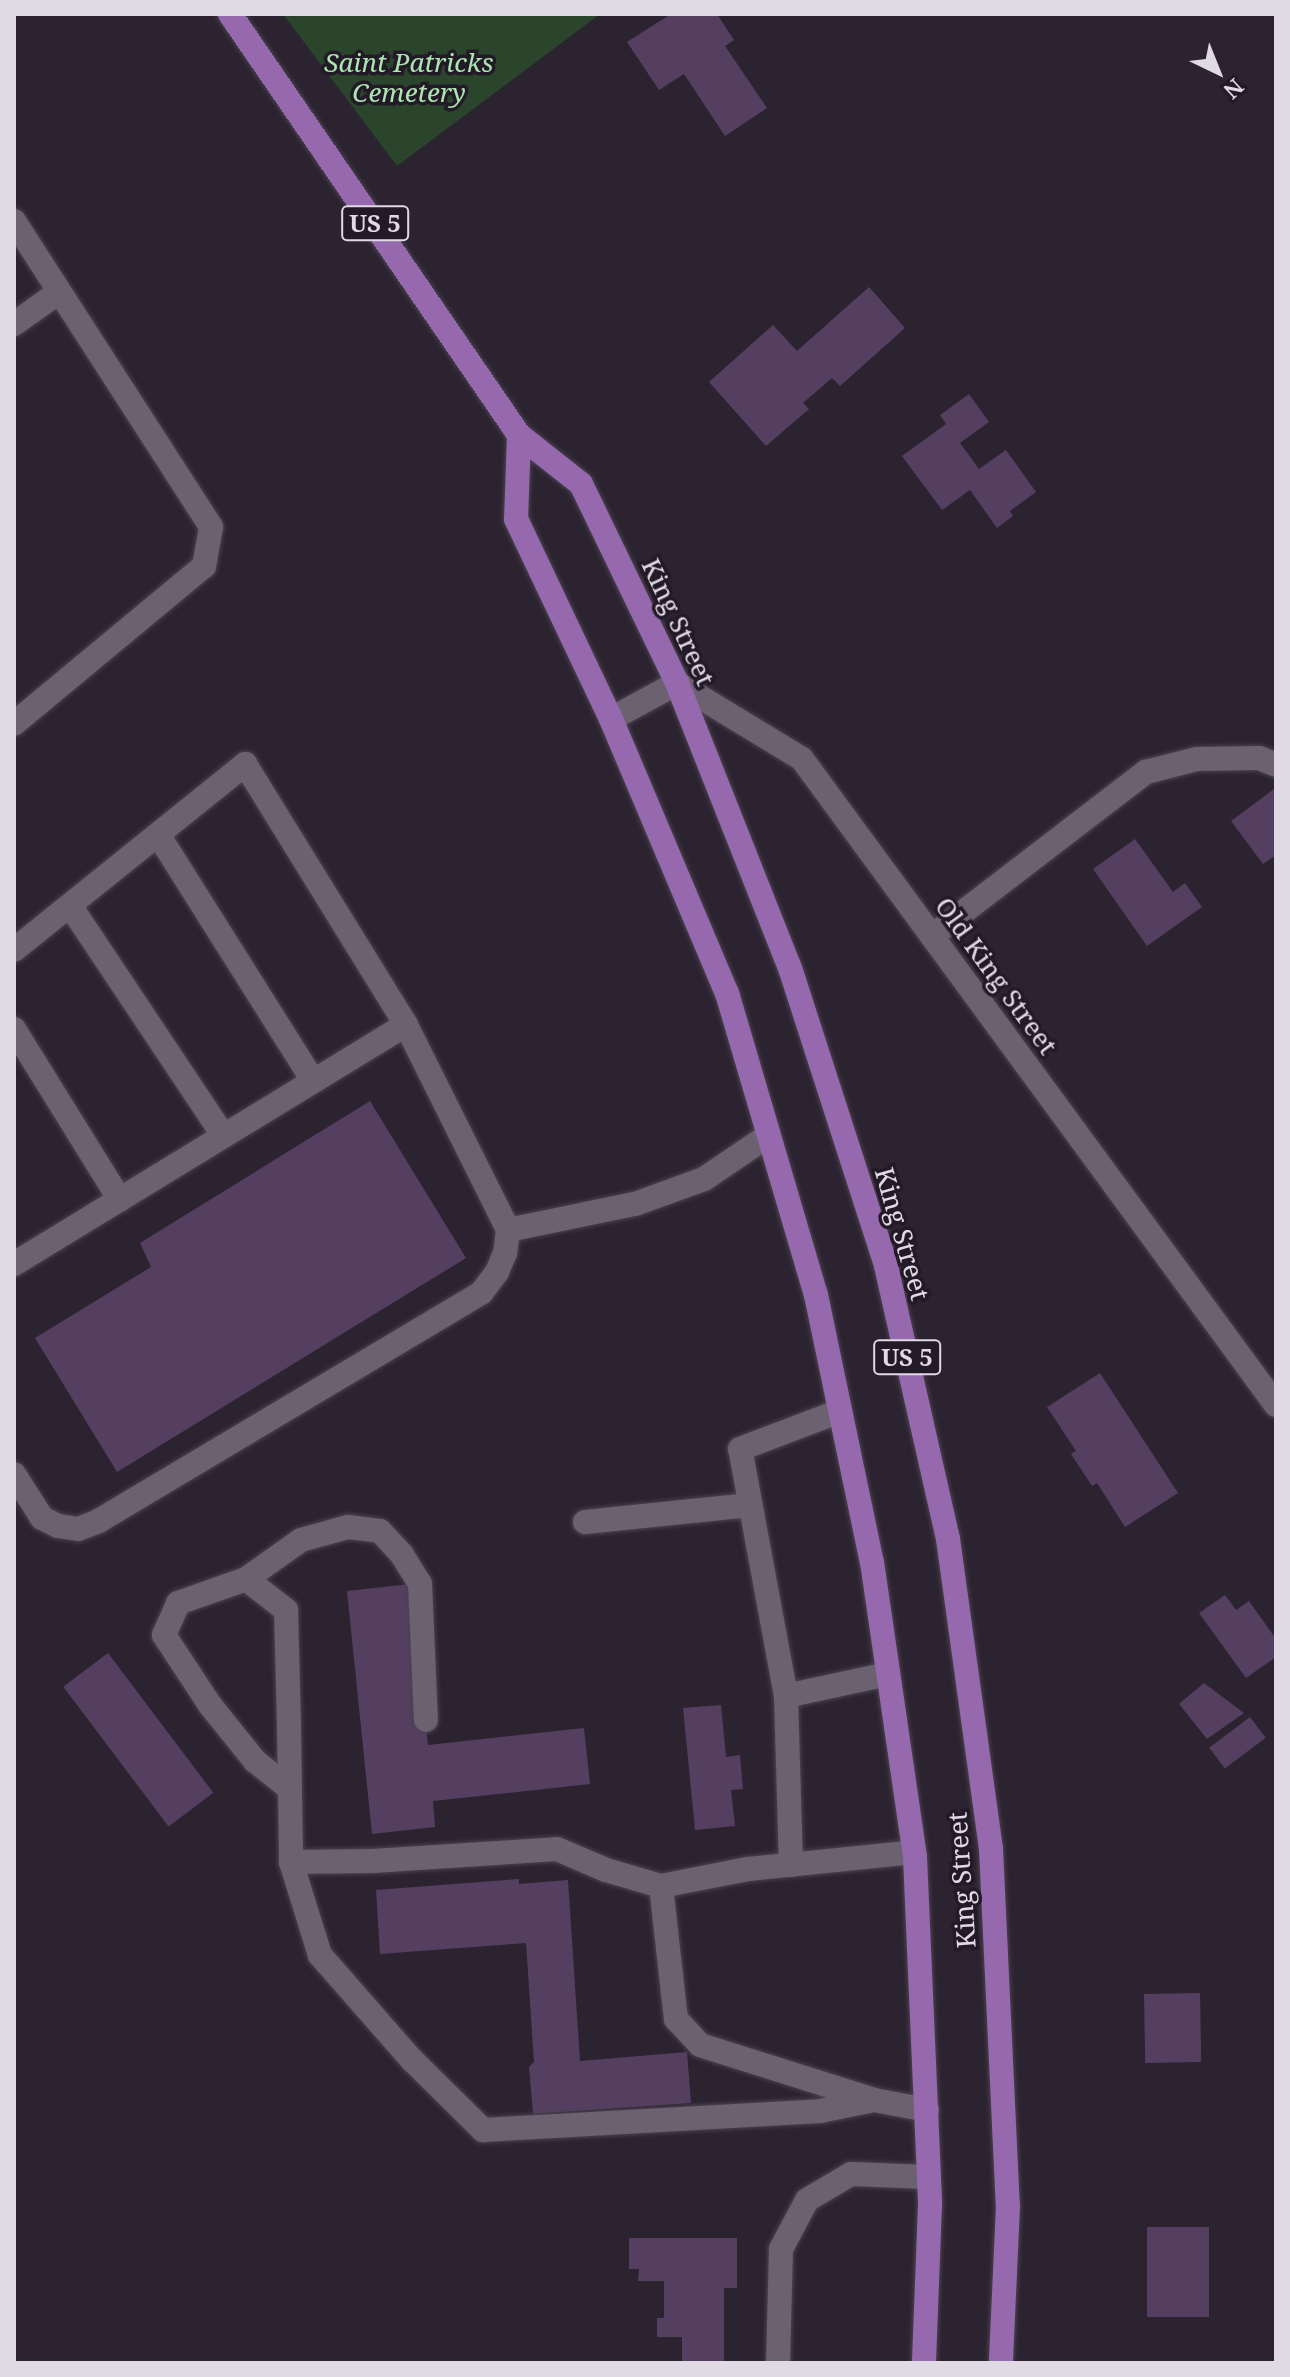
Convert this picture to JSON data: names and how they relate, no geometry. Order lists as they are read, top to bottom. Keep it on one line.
{"streets":{"main road":["US 5","King Street"],"street":["Old King Street"]},"crossings":[["King Street","Old King Street"]],"parks":["Saint Patricks Cemetery"],"north":"bottom right"}
